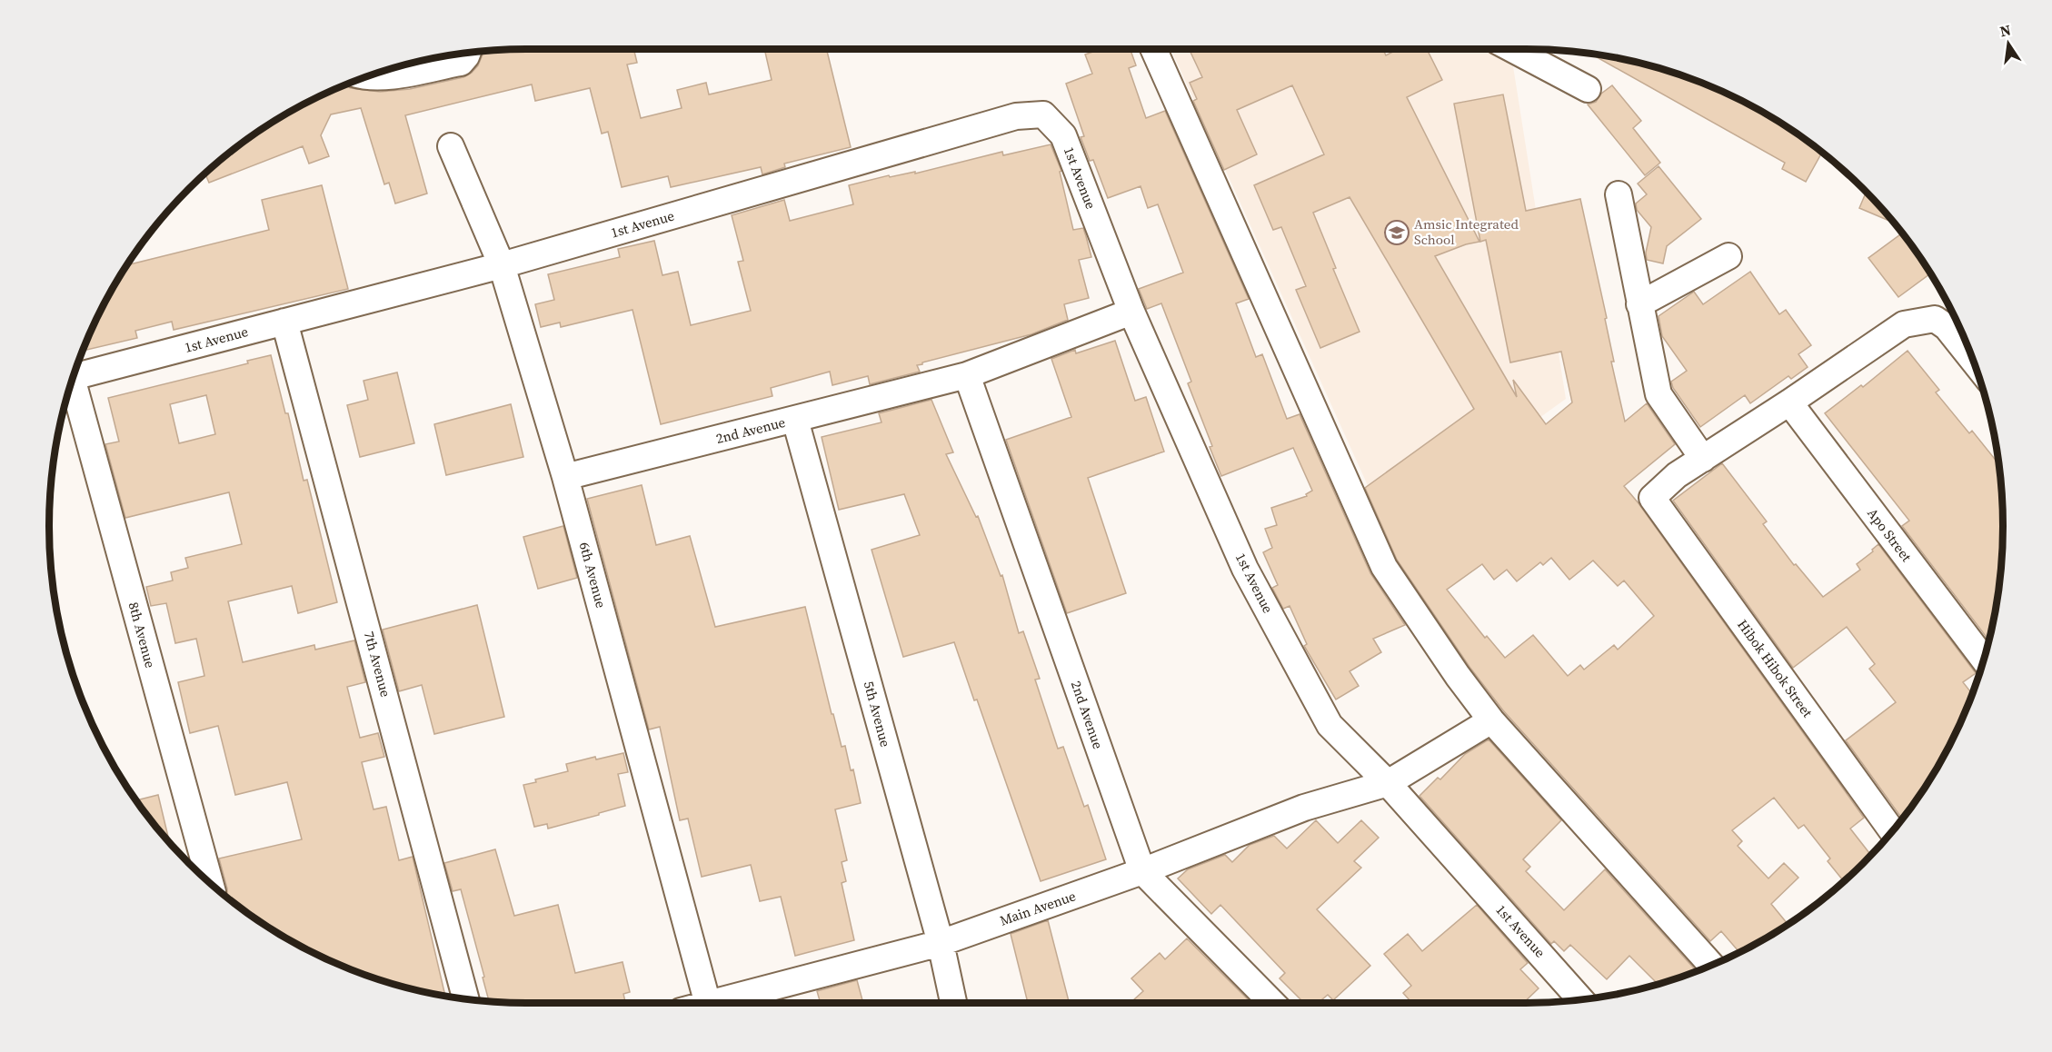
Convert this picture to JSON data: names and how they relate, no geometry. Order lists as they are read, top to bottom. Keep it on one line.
{"streets":{"street":["1st Avenue","2nd Avenue","Apo Street","6th Avenue","8th Avenue","7th Avenue","Hibok Hibok Street","5th Avenue","Main Avenue"]},"crossings":[["1st Avenue","2nd Avenue"],["1st Avenue","6th Avenue"],["1st Avenue","7th Avenue"],["1st Avenue","Main Avenue"],["2nd Avenue","6th Avenue"],["2nd Avenue","5th Avenue"],["2nd Avenue","Main Avenue"],["5th Avenue","Main Avenue"]],"places":{"school or university":["Amsic Integrated School"]},"north":"top"}
